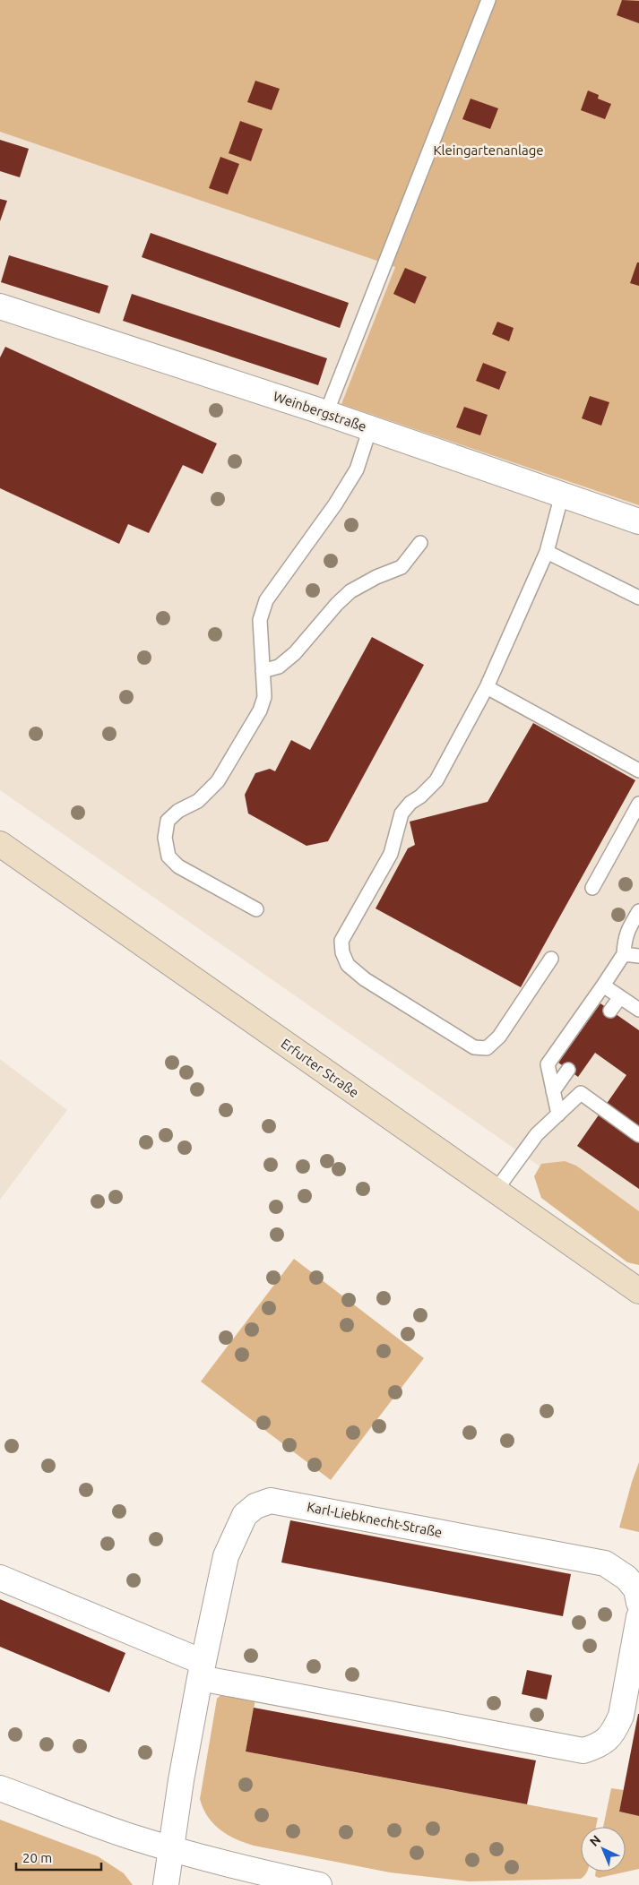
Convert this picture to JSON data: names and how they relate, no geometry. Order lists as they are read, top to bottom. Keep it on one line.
{"streets":{"main road":["Erfurter Straße"],"street":["Weinbergstraße","Karl-Liebknecht-Straße"]},"parks":["Kleingartenanlage"],"scale_bar":"20 m","north":"top left"}
